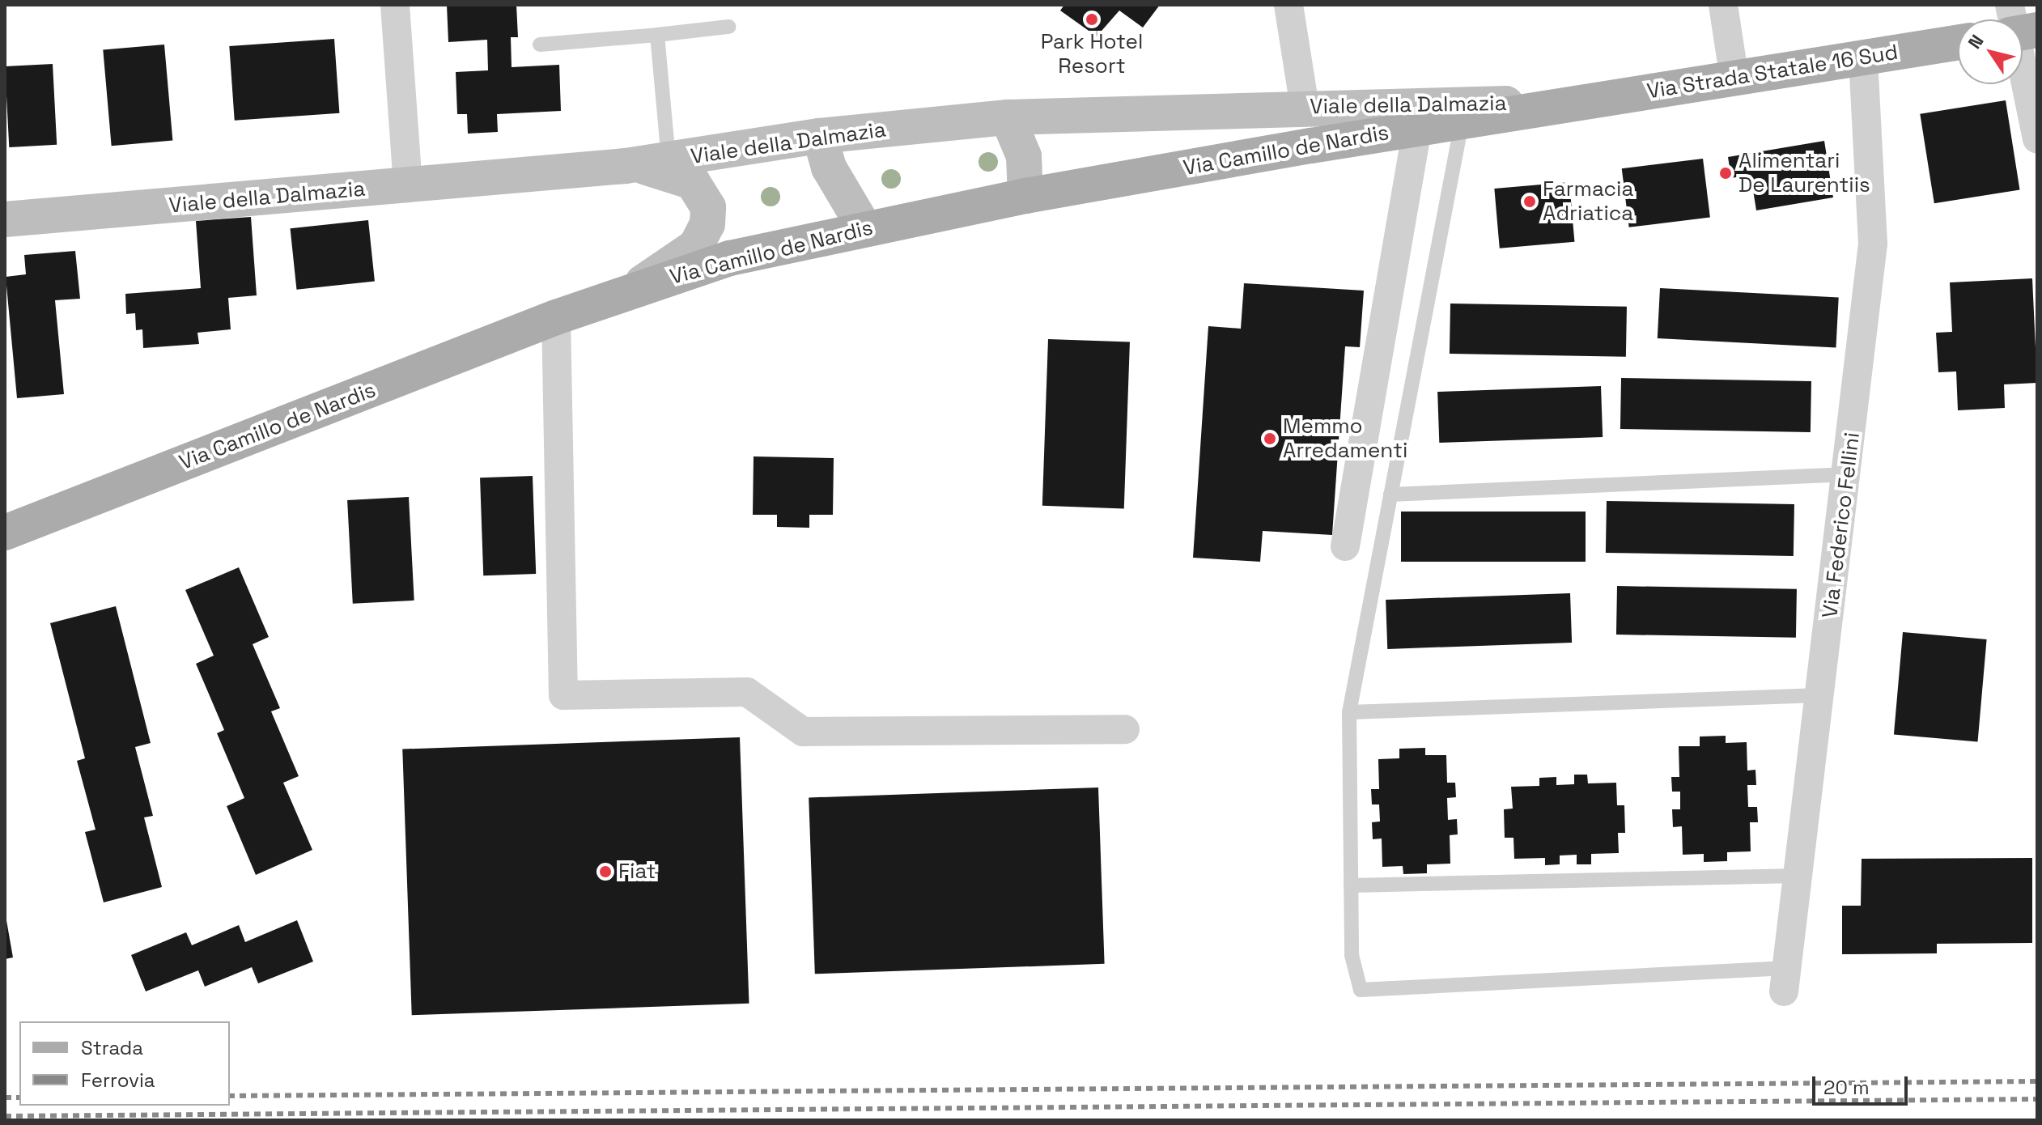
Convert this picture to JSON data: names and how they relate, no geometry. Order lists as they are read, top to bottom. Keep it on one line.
{"streets":{"main road":["Via Strada Statale 16 Sud","Via Camillo de Nardis"],"street":["Viale della Dalmazia","Via Federico Fellini"]},"crossings":[["Via Strada Statale 16 Sud","Viale della Dalmazia"],["Via Strada Statale 16 Sud","Via Camillo de Nardis"],["Via Strada Statale 16 Sud","Via Federico Fellini"],["Viale della Dalmazia","Via Camillo de Nardis"]],"places":["Park Hotel Resort","Alimentari De Laurentiis","Farmacia Adriatica","Memmo Arredamenti","Fiat"],"legend":["Strada","Ferrovia"],"scale_bar":"20 m","north":"top left"}
